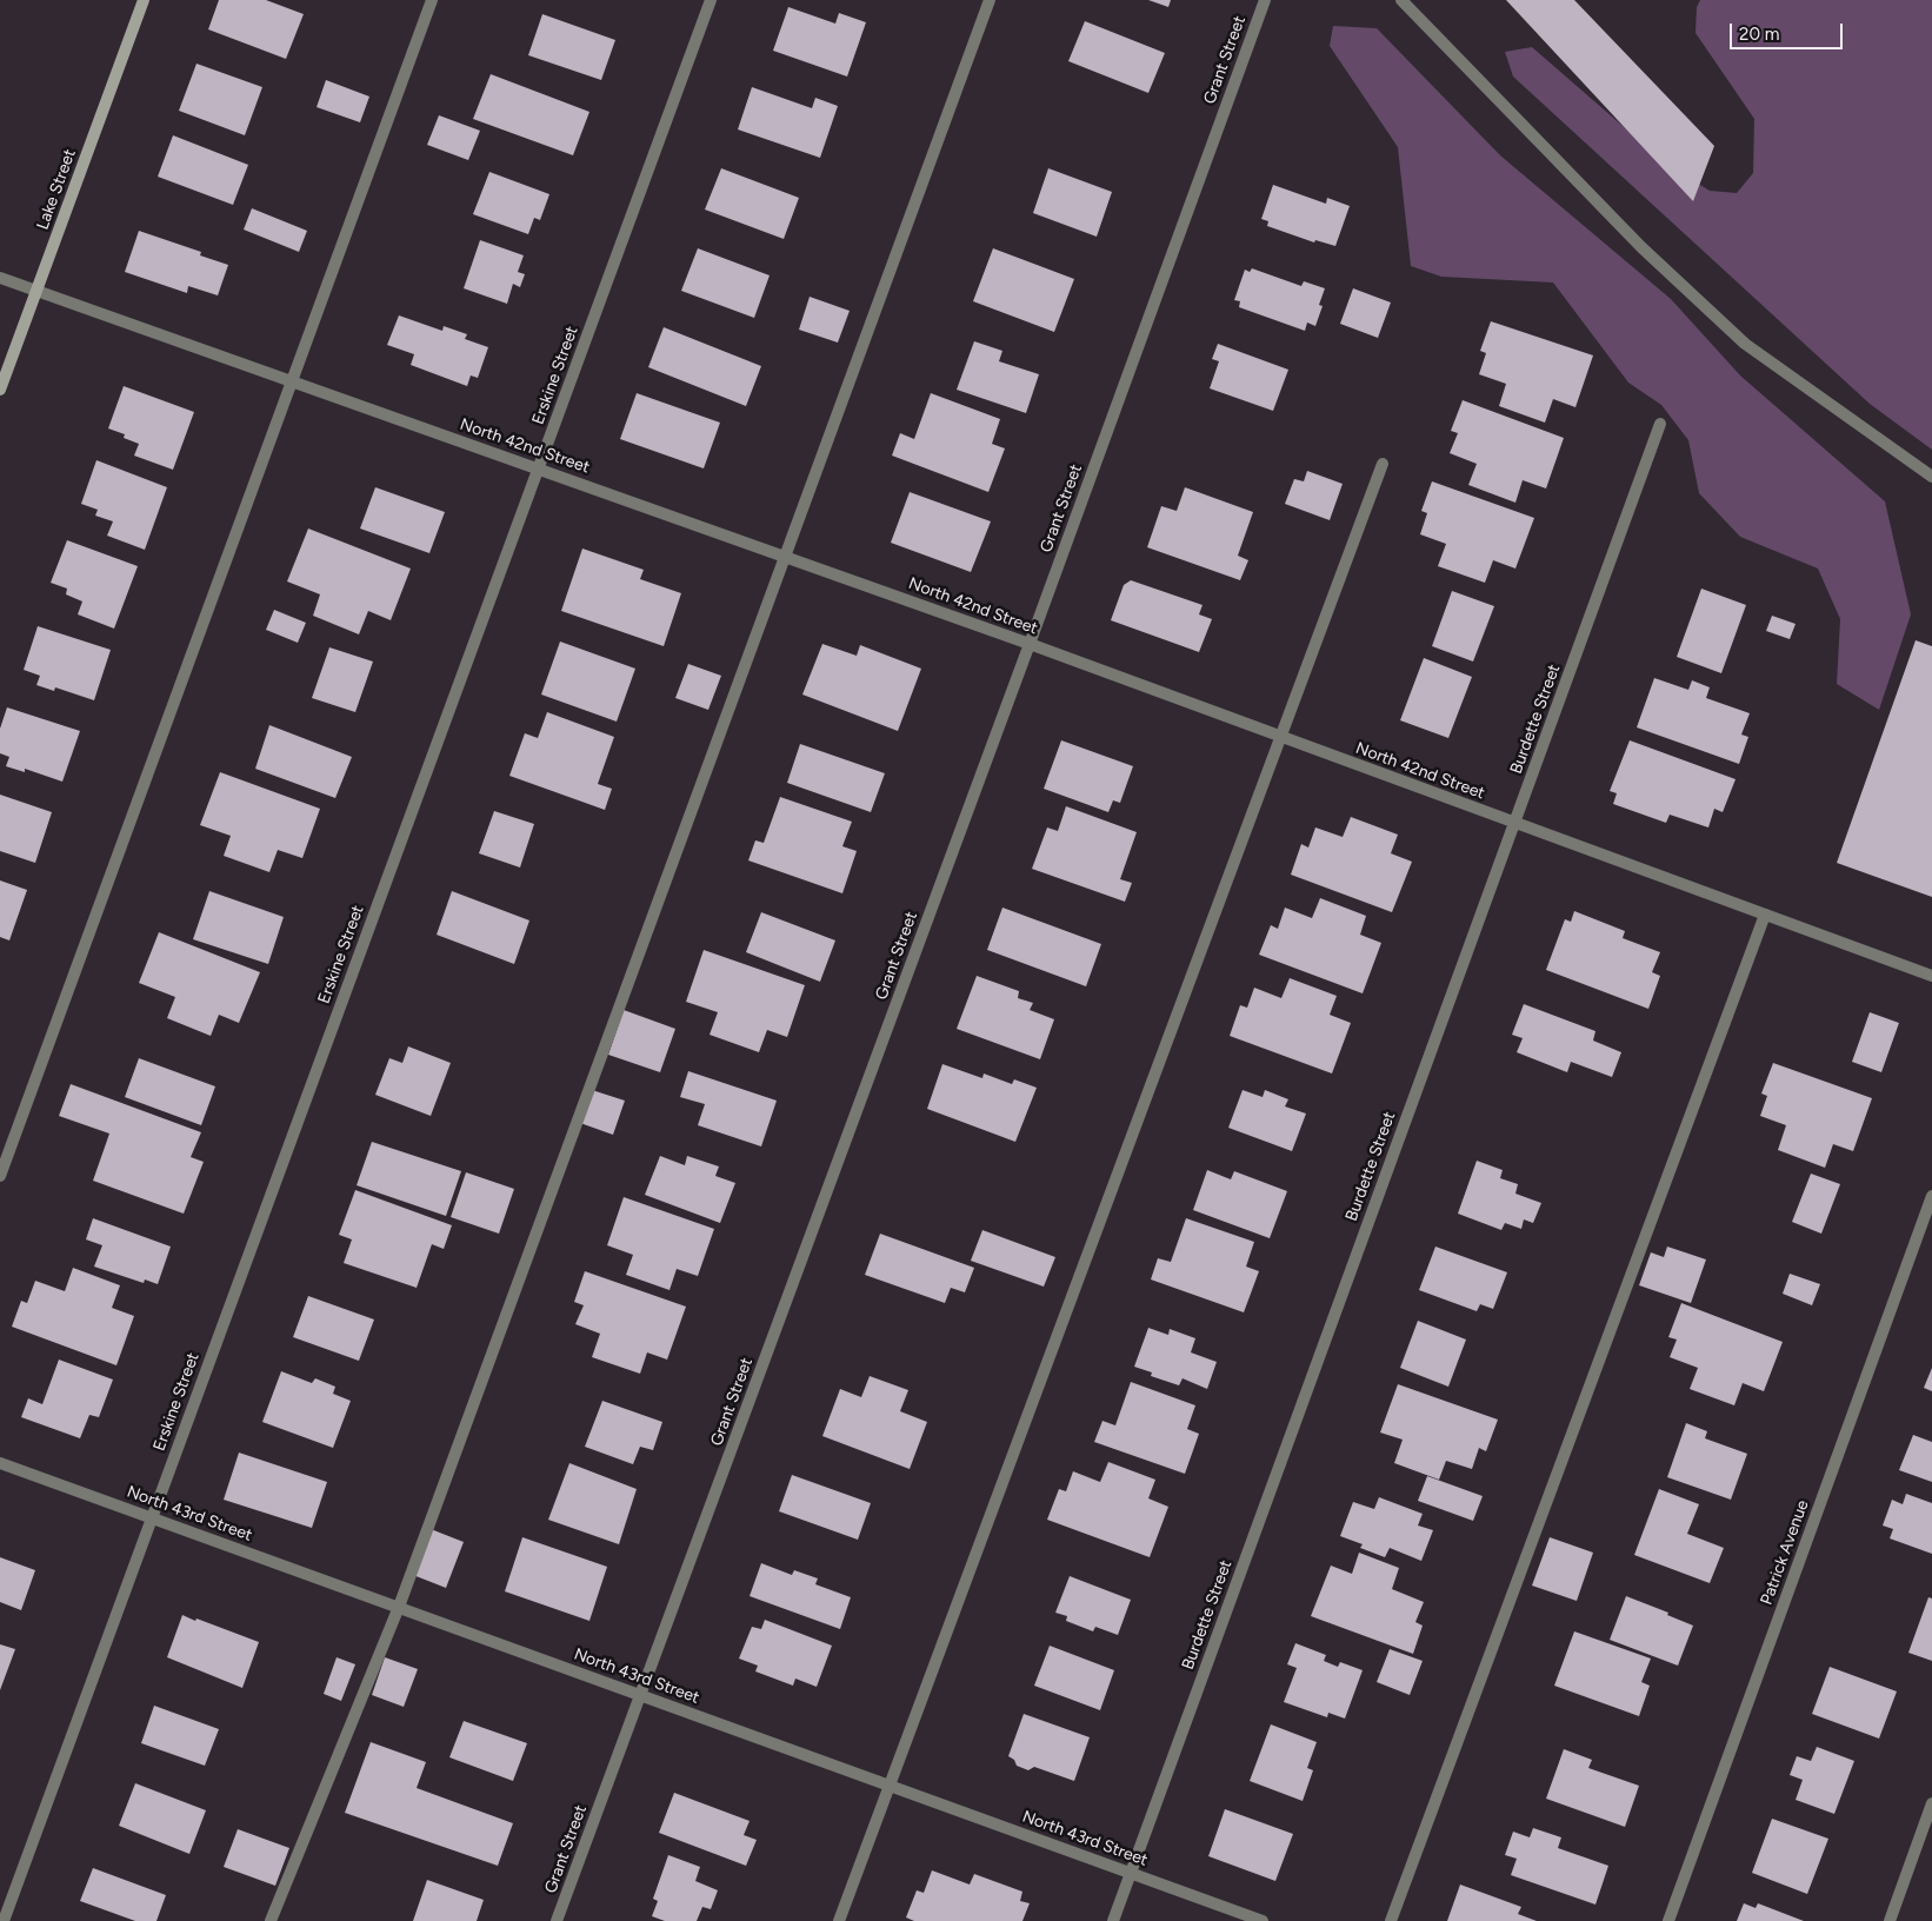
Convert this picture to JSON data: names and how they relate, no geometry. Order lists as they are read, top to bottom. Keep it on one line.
{"streets":{"main road":["Lake Street"],"street":["Grant Street","Erskine Street","North 42nd Street","Burdette Street","North 43rd Street","Patrick Avenue"]},"crossings":[["Grant Street","North 42nd Street"],["Grant Street","North 43rd Street"],["Lake Street","North 42nd Street"],["Erskine Street","North 42nd Street"],["Erskine Street","North 43rd Street"],["North 42nd Street","Burdette Street"],["Burdette Street","North 43rd Street"]],"scale_bar":"20 m"}
